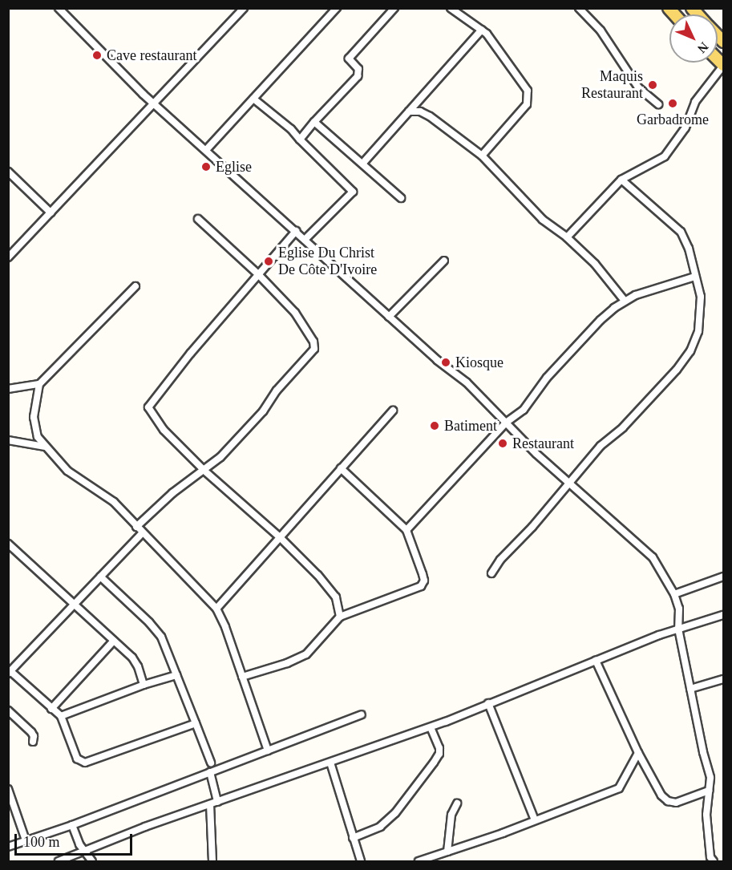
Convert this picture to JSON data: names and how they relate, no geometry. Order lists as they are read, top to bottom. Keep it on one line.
{"places":["Cave restaurant","Maquis Restaurant","Garbadrome","Eglise","Eglise Du Christ De Côte D'Ivoire","Kiosque","Batiment","Restaurant"],"scale_bar":"100 m","north":"bottom right"}
